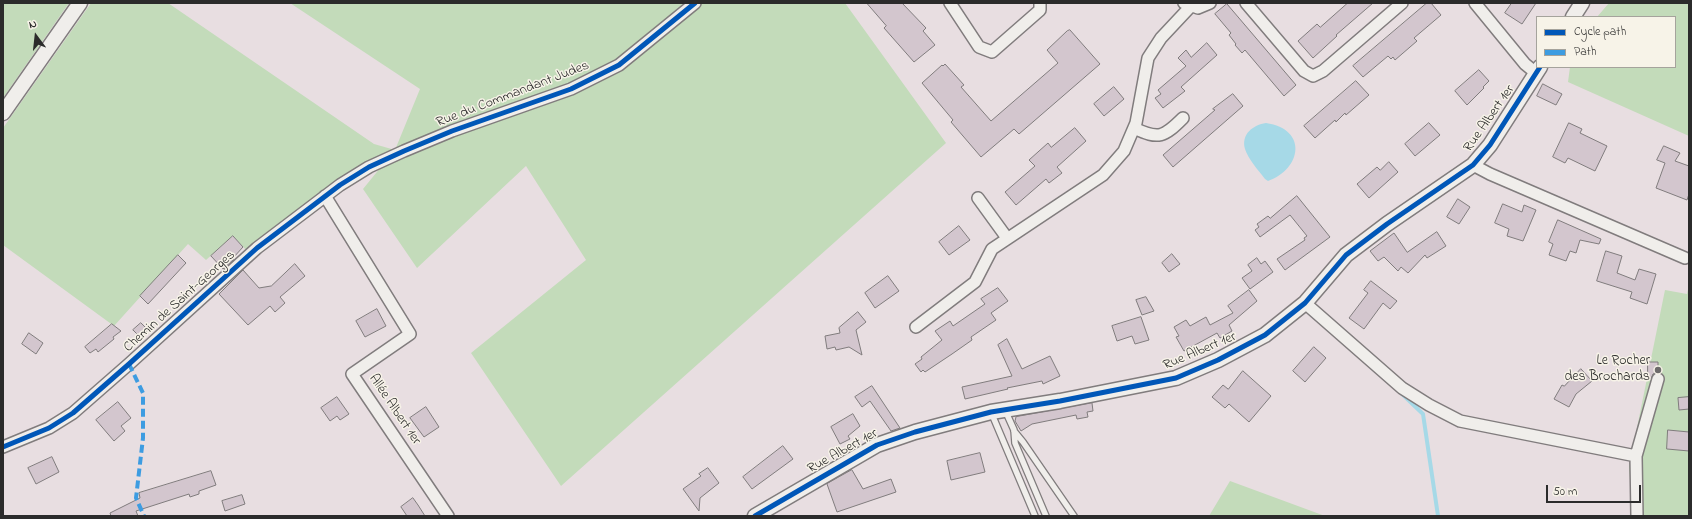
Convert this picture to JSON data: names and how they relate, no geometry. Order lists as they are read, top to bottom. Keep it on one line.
{"streets":{"street":["Rue du Commandant Judes","Rue Albert 1er","Chemin de Saint-Georges","Allée Albert 1er"]},"crossings":[["Rue du Commandant Judes","Chemin de Saint-Georges"],["Chemin de Saint-Georges","Allée Albert 1er"]],"places":["Le Rocher des Brochards"],"legend":["Cycle path","Path"],"scale_bar":"50 m","north":"top"}
